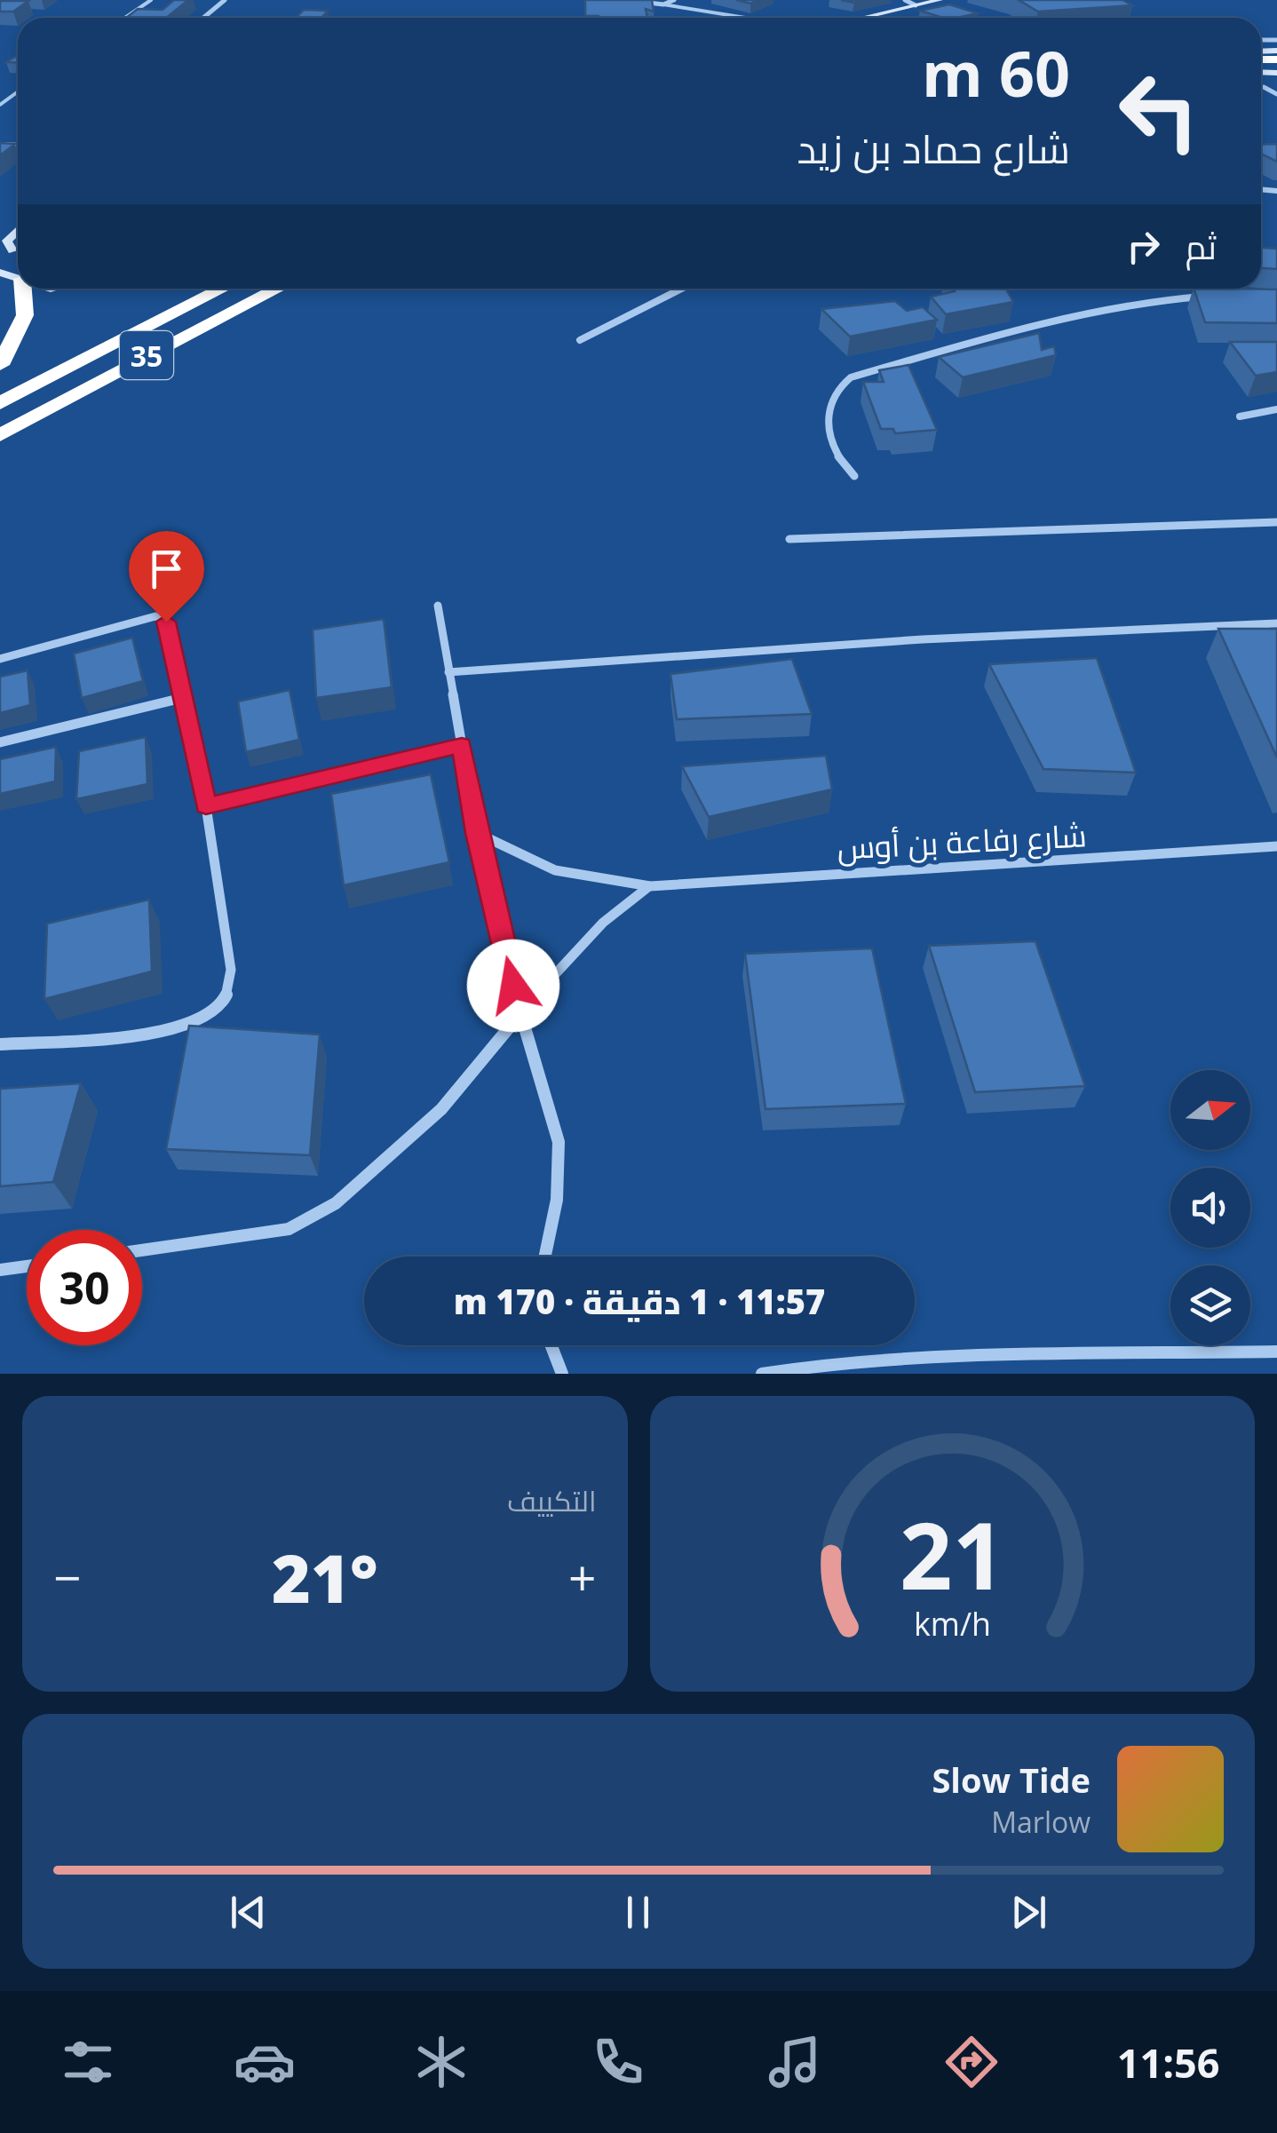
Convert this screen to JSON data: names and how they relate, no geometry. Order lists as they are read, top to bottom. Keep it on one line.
{"streets":{"highway":["35"],"street":["شارع رفاعة بن أوس"]},"north":"right","page":{"turn":["60 m","شارع حماد بن زيد"],"then":"ثم","limit":"30","trip":"11:57 · 1 دقيقة · 170 m","tile":"التكييف","heat":["−","21°","+"],"song":["Slow Tide","Marlow"],"tabs":"11:56","gauge":["21","km/h"]}}
